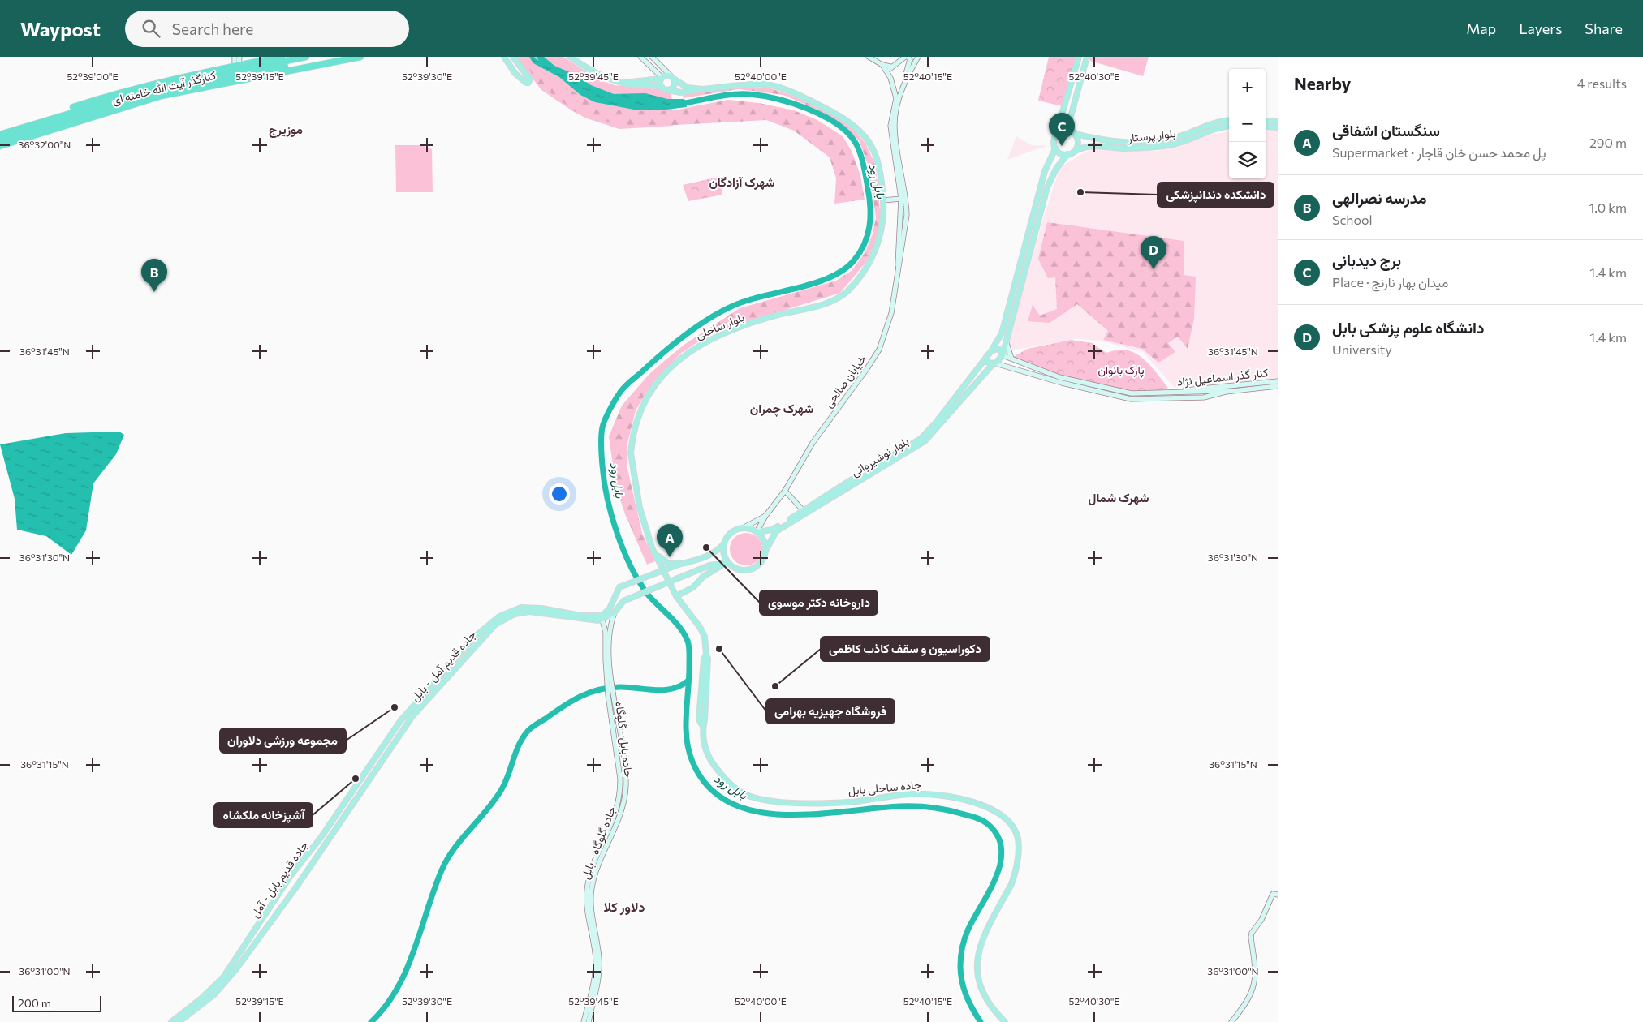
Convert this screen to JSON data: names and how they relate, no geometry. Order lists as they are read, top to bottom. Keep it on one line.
{"streets":{"highway":["کنارگذر آیت الله خامنه ای"],"main road":["بلوار پرستار","بلوار ساحلی","کنار گذر اسماعیل نژاد","خيابان صالحی","بلوار نوشیروانی","جاده قدیم آمل - بابل","جاده بابل - گلوگاه","جاده ساحلی بابل","جاده گلوگاه - بابل","جاده قدیم بابل - آمل"]},"crossings":[["بلوار ساحلی","جاده ساحلی بابل"],["جاده قدیم آمل - بابل","جاده قدیم بابل - آمل"],["جاده بابل - گلوگاه","جاده گلوگاه - بابل"]],"districts":["موزیرج","شهرک آزادگان","شهرک چمران","شهرک شمال","دلاور کلا"],"water":["بابل رود"],"parks":["پارک بانوان"],"places":["دانشکده دندانپزشکی","داروخانه دکتر موسوی","فروشگاه جهیزیه بهرامی","دکوراسیون و سقف کاذب کاظمی","مجموعه ورزشی دلاوران","آشپزخانه ملکشاه"],"scale_bar":"200 m","page":{"header":"Waypost","search":"Search here","nav":["Map","Layers","Share"],"heading":["Nearby","4 results"],"map_buttons":["+","−"],"list":[{"mark":"A","name":"سنگستان اشفاقی","note":"Supermarket · پل محمد حسن خان قاجار","value":"290 m"},{"mark":"B","name":"مدرسه نصرالهی","note":"School","value":"1.0 km"},{"mark":"C","name":"برج دیدبانی","note":"Place · میدان بهار نارنج","value":"1.4 km"},{"mark":"D","name":"دانشگاه علوم پزشکی بابل","note":"University","value":"1.4 km"}],"pins":["C","D","B","A"],"scale":"200 m"},"coordinates":["52°39'00\"E","52°39'15\"E","52°39'30\"E","52°39'45\"E","52°40'00\"E","52°40'15\"E","52°40'30\"E","36°32'00\"N","36°31'45\"N","36°31'30\"N","36°31'15\"N","36°31'00\"N"]}
